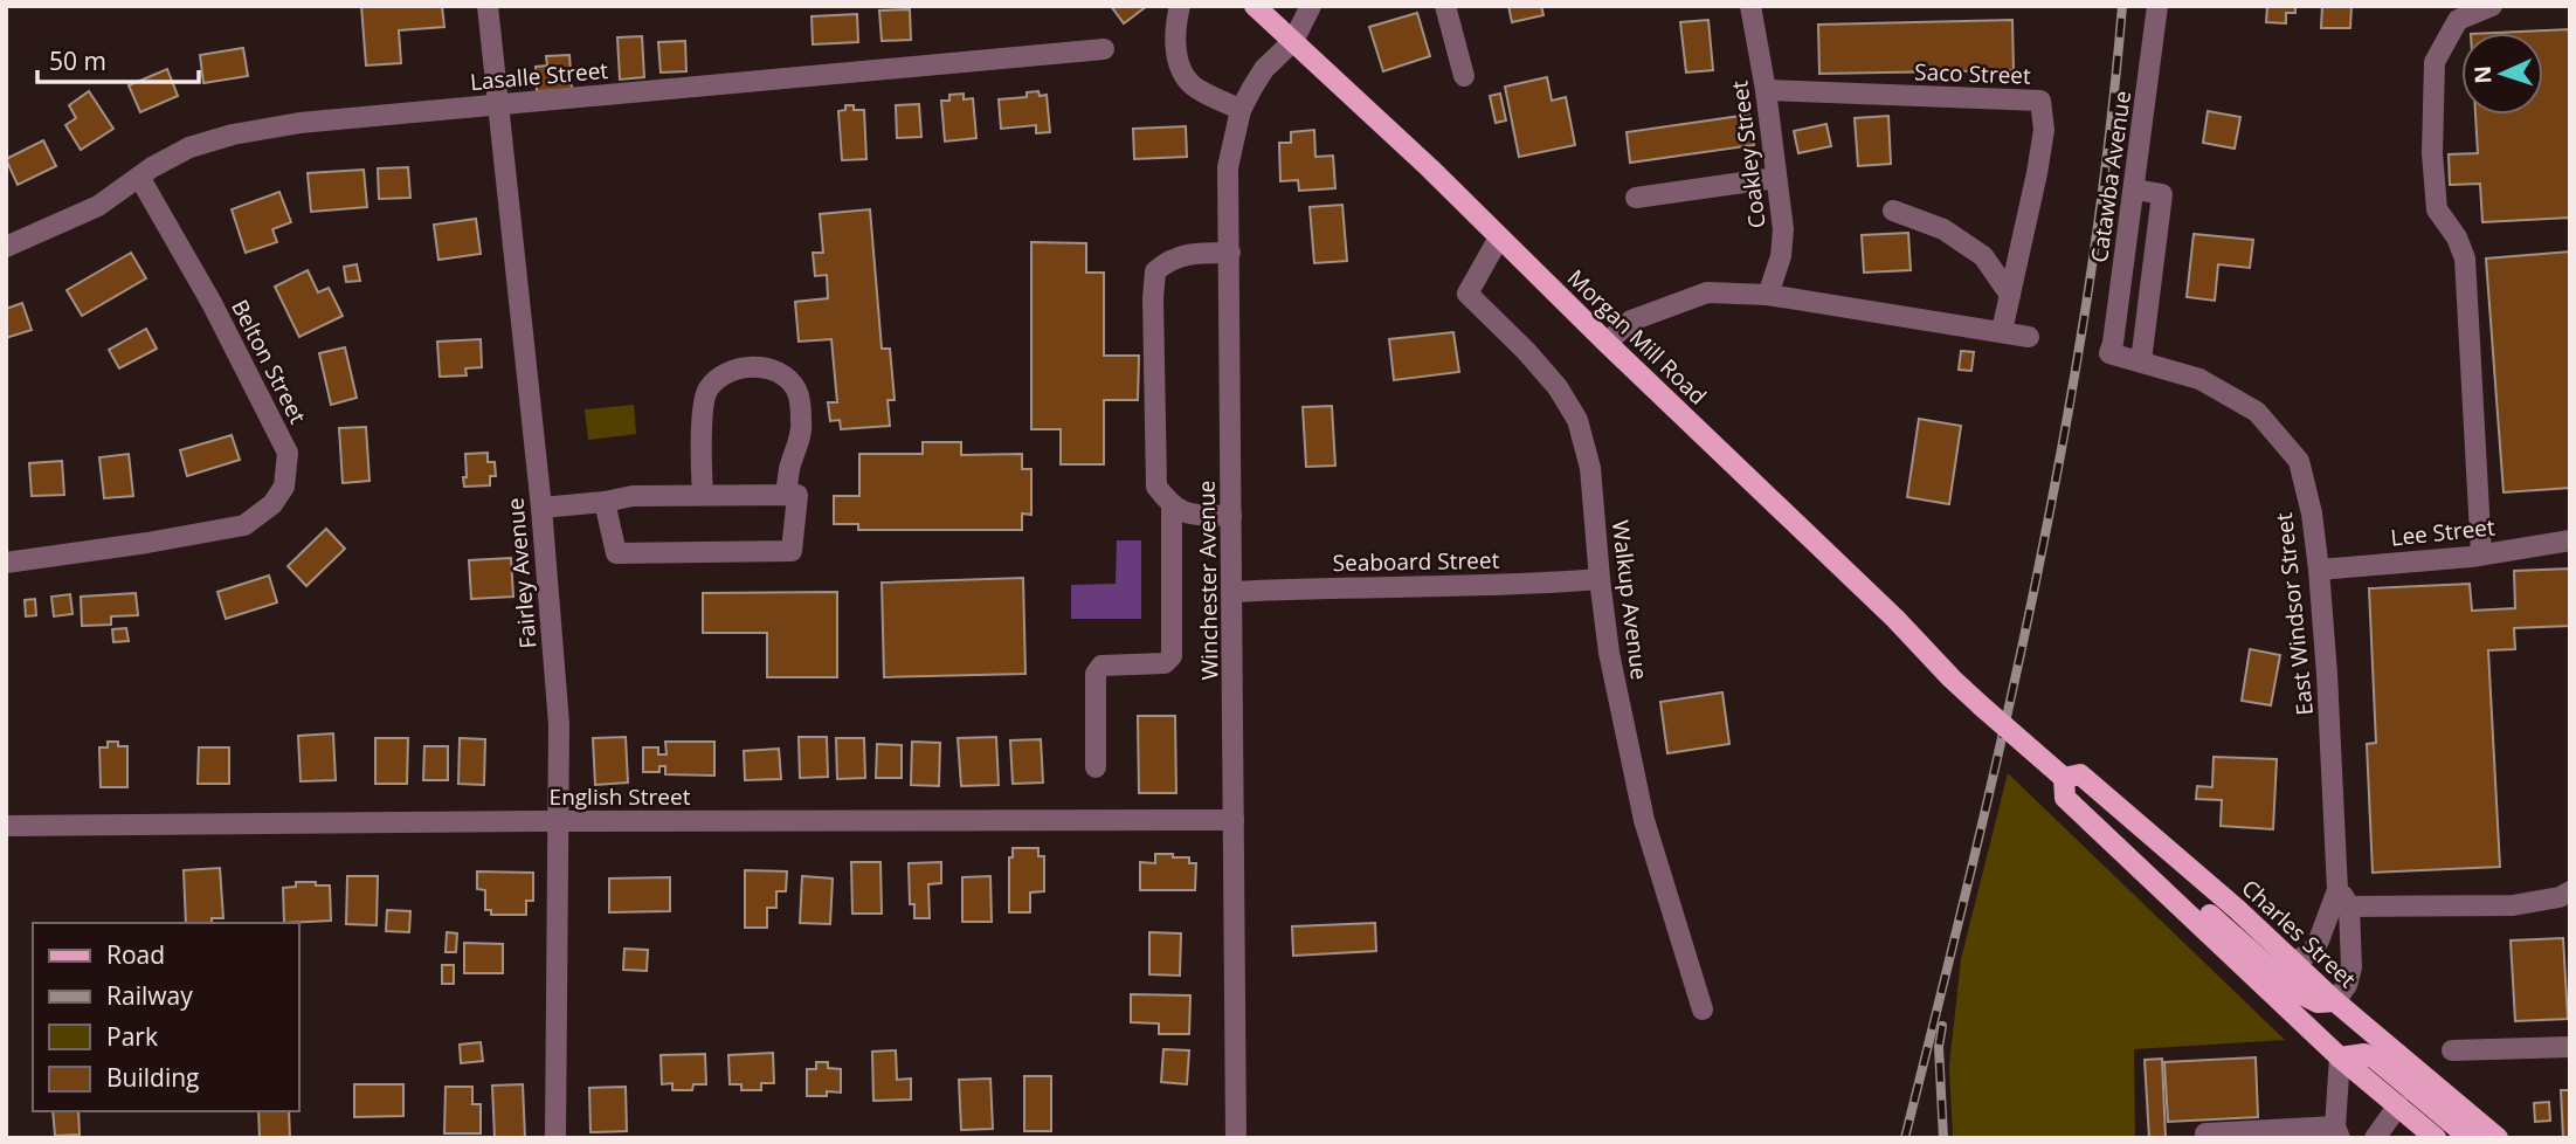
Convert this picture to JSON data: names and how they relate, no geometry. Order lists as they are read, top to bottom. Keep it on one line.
{"streets":{"main road":["Morgan Mill Road","Charles Street"],"street":["Saco Street","Lasalle Street","Coakley Street","Catawba Avenue","Belton Street","Lee Street","Seaboard Street","Fairley Avenue","Winchester Avenue","Walkup Avenue","East Windsor Street","English Street"]},"crossings":[["Saco Street","Coakley Street"],["Lasalle Street","Belton Street"],["Lasalle Street","Fairley Avenue"],["Catawba Avenue","East Windsor Street"],["Morgan Mill Road","Winchester Avenue"],["Morgan Mill Road","Walkup Avenue"],["Morgan Mill Road","Charles Street"],["Lee Street","East Windsor Street"],["Seaboard Street","Winchester Avenue"],["Seaboard Street","Walkup Avenue"],["Fairley Avenue","English Street"],["Winchester Avenue","English Street"],["East Windsor Street","Charles Street"]],"legend":["Road","Railway","Park","Building"],"scale_bar":"50 m","north":"left"}
